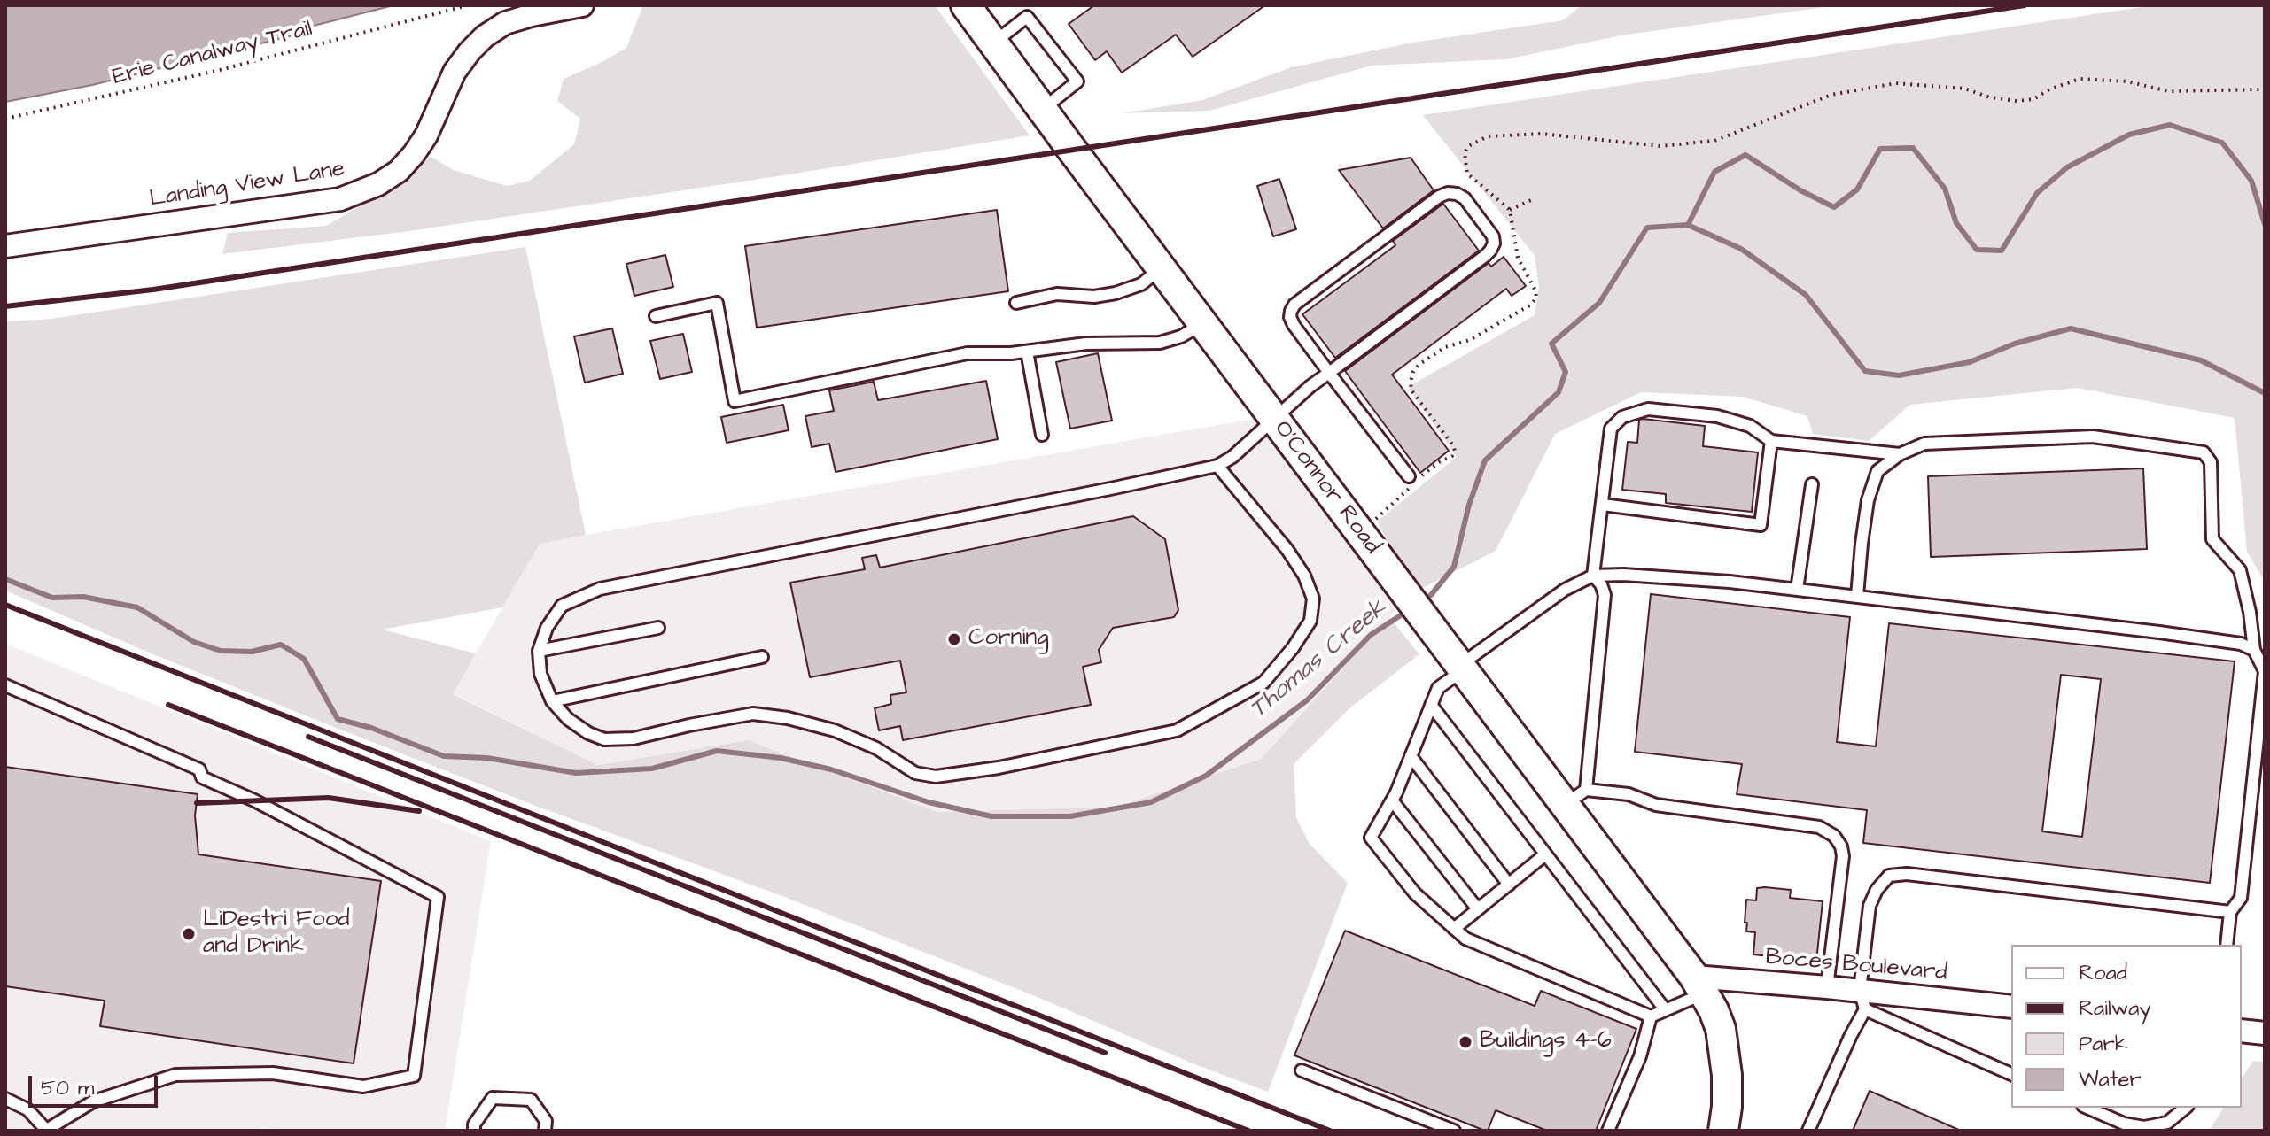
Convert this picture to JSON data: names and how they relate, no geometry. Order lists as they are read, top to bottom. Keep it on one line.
{"streets":{"street":["Landing View Lane","O'Connor Road","Boces Boulevard"],"path":["Erie Canalway Trail"]},"crossings":[["O'Connor Road","Boces Boulevard"]],"water":["Thomas Creek"],"places":["Corning","LiDestri Food and Drink","Buildings 4-6"],"legend":["Road","Railway","Park","Water"],"scale_bar":"50 m"}
